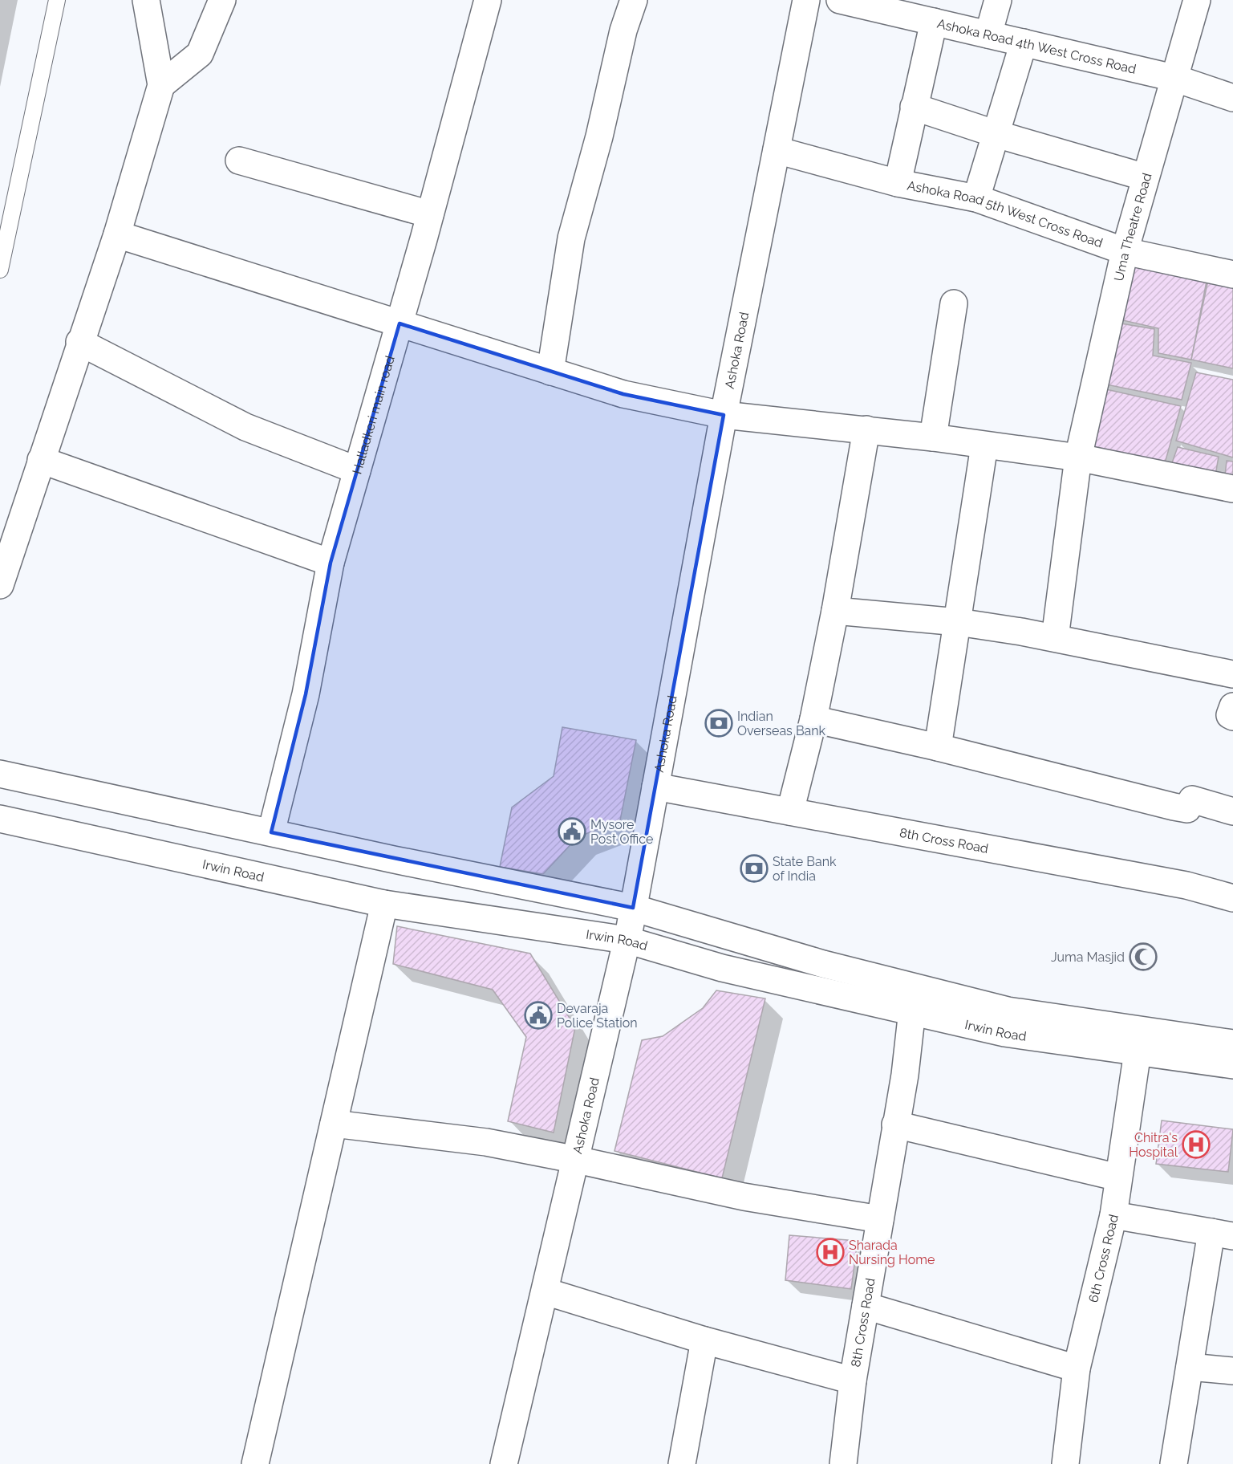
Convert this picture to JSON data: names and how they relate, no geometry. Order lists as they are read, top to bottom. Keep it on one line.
{"streets":{"street":["Ashoka Road 4th West Cross Road","Ashoka Road 5th West Cross Road","Uma Theatre Road","Ashoka Road","Halladkeri main road","8th Cross Road","Irwin Road","6th Cross Road"]},"crossings":[["Ashoka Road 4th West Cross Road","Uma Theatre Road"],["Ashoka Road 5th West Cross Road","Uma Theatre Road"],["Ashoka Road 5th West Cross Road","Ashoka Road"],["Ashoka Road","8th Cross Road"],["Ashoka Road","Irwin Road"],["8th Cross Road","Irwin Road"],["Irwin Road","6th Cross Road"]],"places":{"bank":["Indian Overseas Bank","State Bank of India"],"public building":["Mysore Post Office","Devaraja Police Station"],"mosque":["Juma Masjid"],"hospital":["Chitra's Hospital","Sharada Nursing Home"]}}
